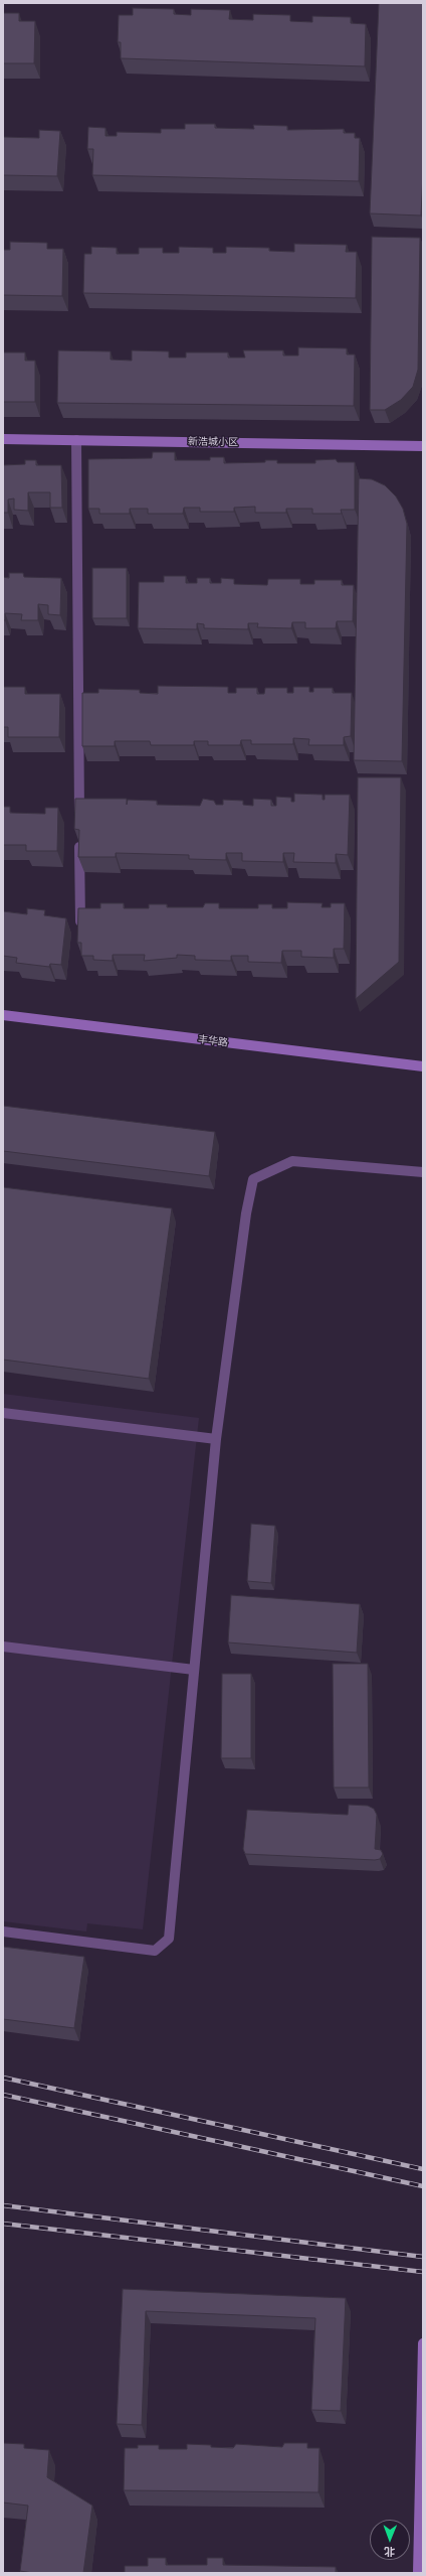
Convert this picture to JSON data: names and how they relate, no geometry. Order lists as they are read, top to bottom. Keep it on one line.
{"streets":{"street":["新浩城小区","丰华路"]},"north":"bottom"}
